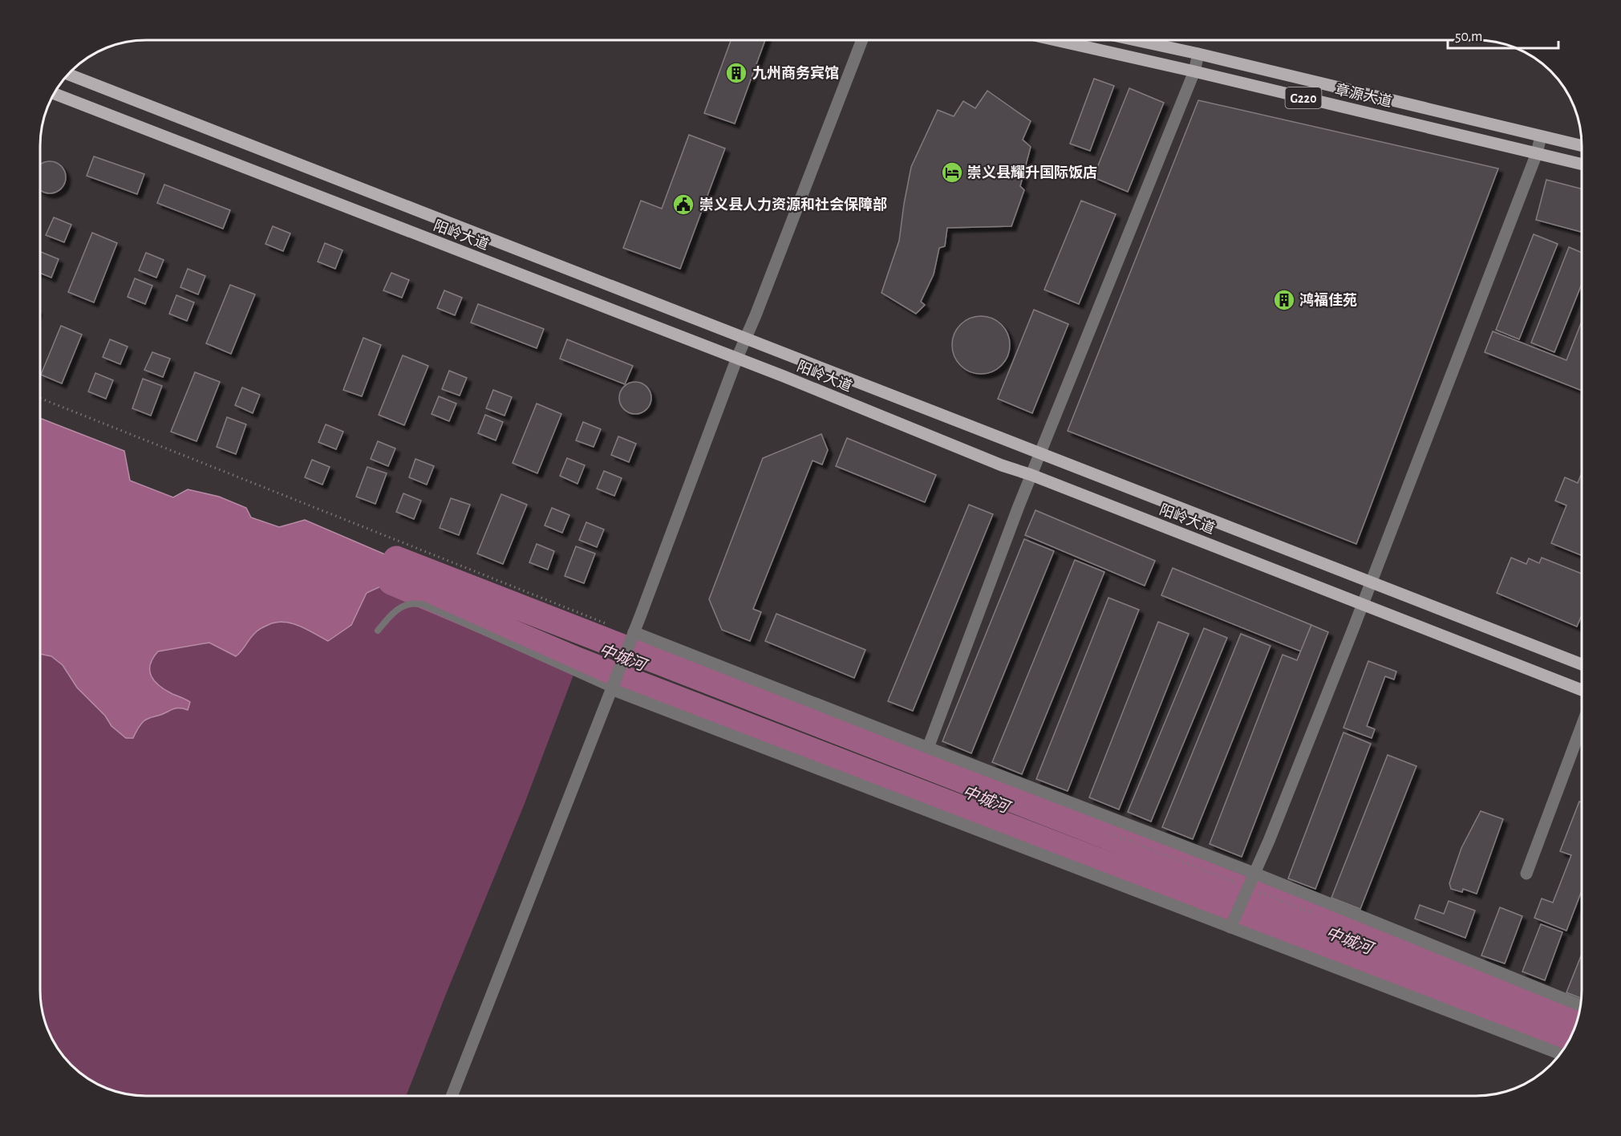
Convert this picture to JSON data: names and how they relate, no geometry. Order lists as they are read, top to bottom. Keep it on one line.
{"streets":{"main road":["章源大道","G220","阳岭大道"]},"water":["中城河"],"places":{"building":["九州商务宾馆","鸿福佳苑"],"hotel":["崇义县耀升国际饭店"],"public building":["崇义县人力资源和社会保障部"]},"scale_bar":"50 m"}
